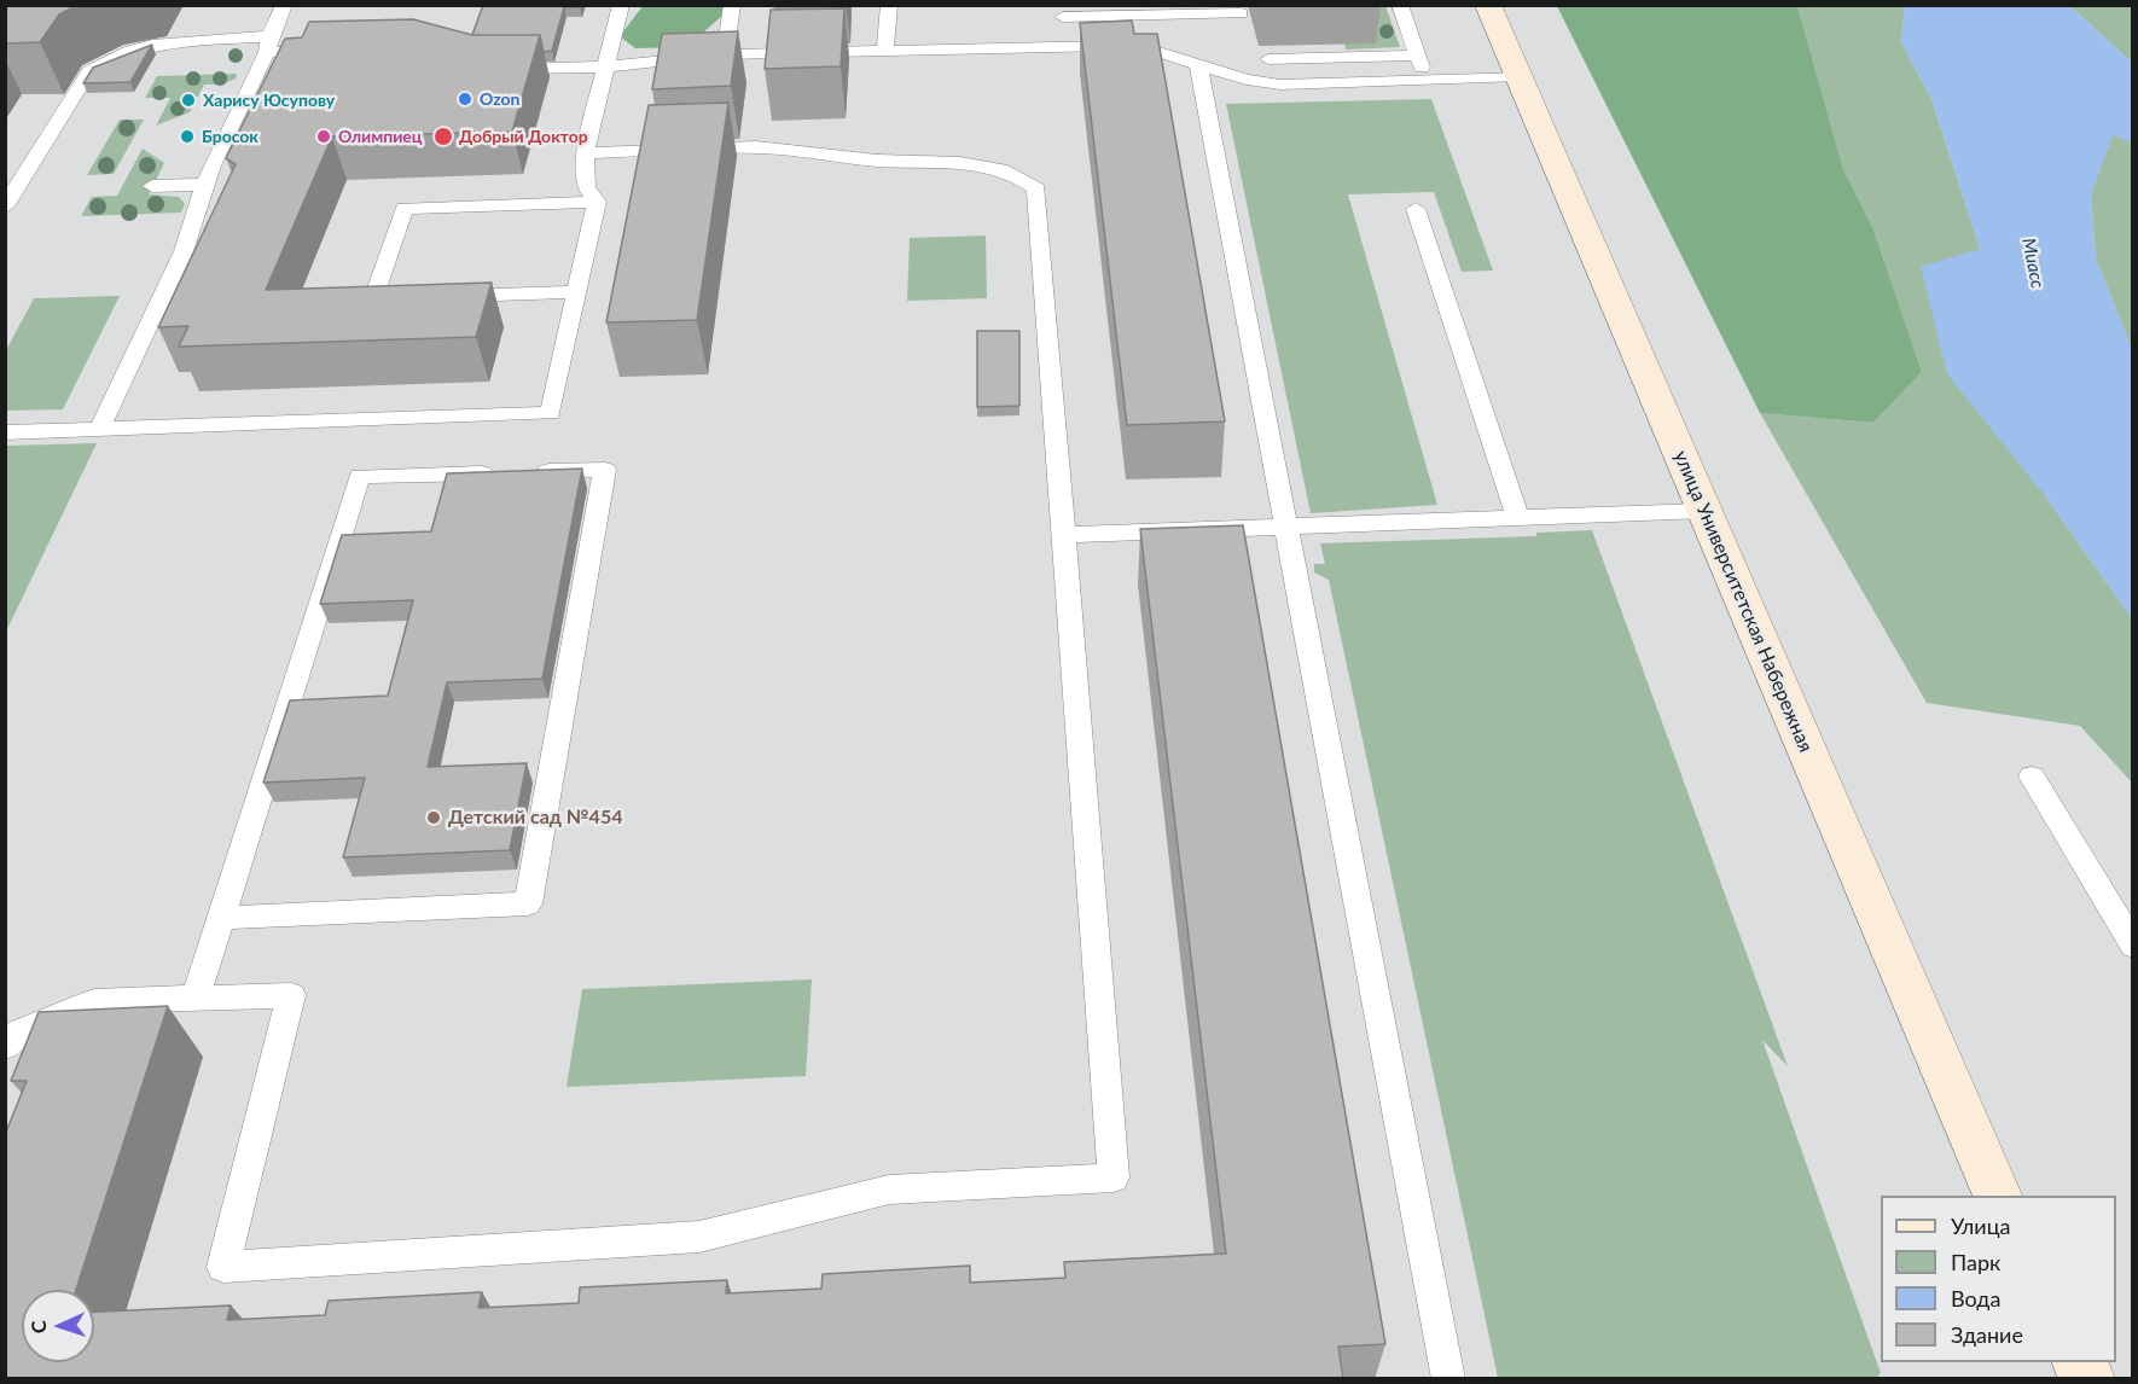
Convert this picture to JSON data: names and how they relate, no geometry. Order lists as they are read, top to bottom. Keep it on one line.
{"streets":{"main road":["улица Университетская Набережная"]},"water":["Миасс"],"places":["Ozon","Харису Юсупову","Бросок","Олимпиец","Добрый Доктор","Детский сад №454"],"legend":["Улица","Парк","Вода","Здание"],"north":"left"}
